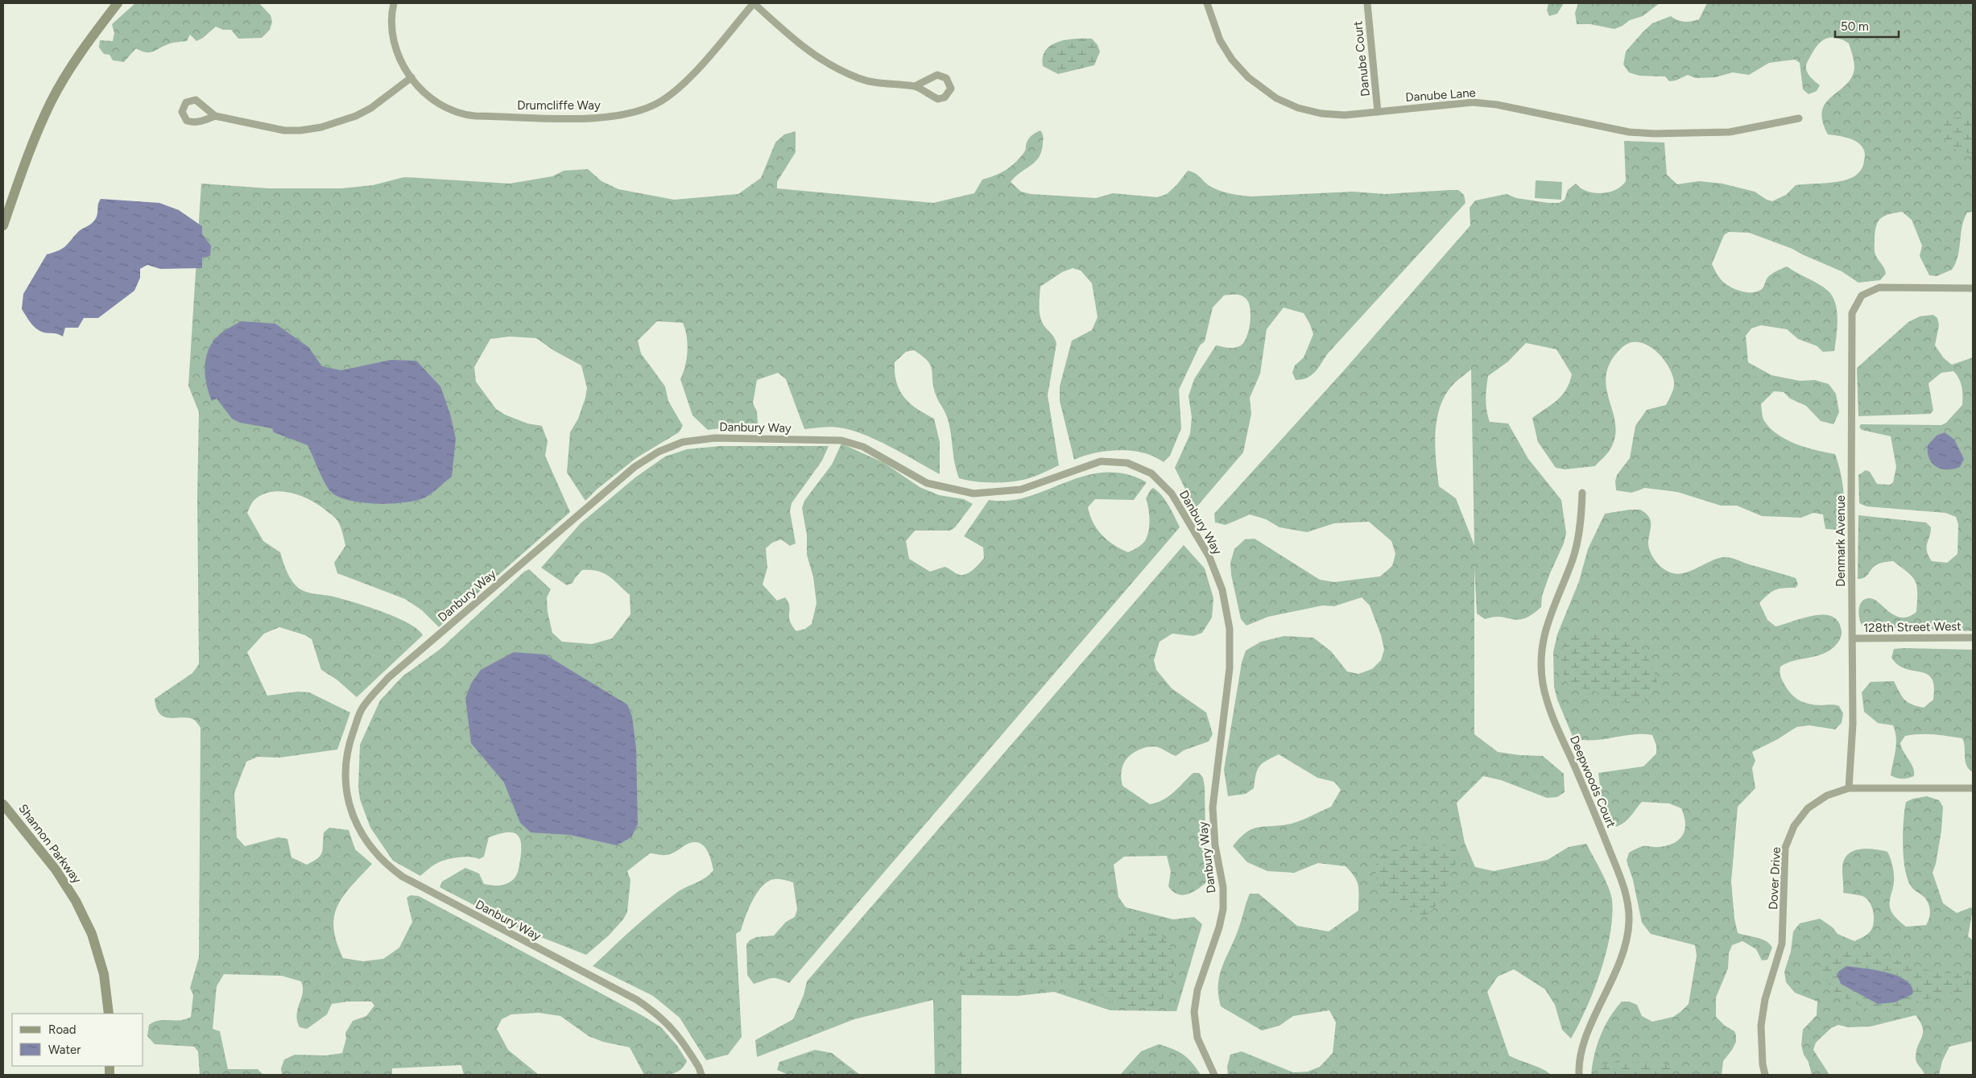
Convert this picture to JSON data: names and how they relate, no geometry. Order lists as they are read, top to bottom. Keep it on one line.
{"streets":{"street":["Danube Court","Danube Lane","Drumcliffe Way","Danbury Way","Denmark Avenue","128th Street West","Deepwoods Court","Shannon Parkway","Dover Drive"]},"crossings":[["Danube Court","Danube Lane"],["Denmark Avenue","128th Street West"],["Denmark Avenue","Dover Drive"]],"legend":["Road","Water"],"scale_bar":"50 m"}
